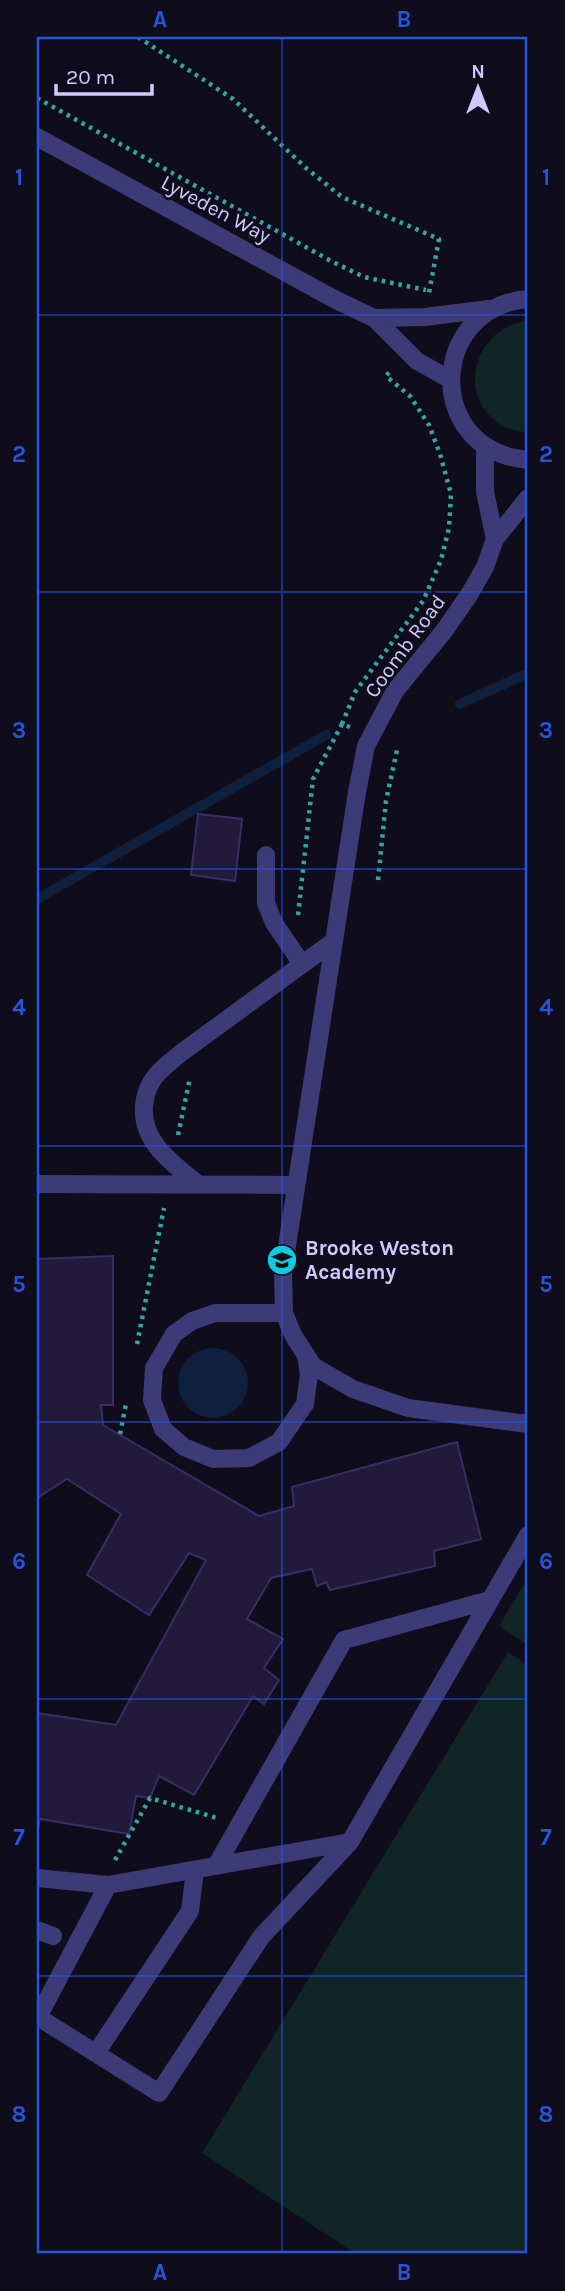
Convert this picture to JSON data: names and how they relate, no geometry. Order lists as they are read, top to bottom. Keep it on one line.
{"streets":{"street":["Lyveden Way","Coomb Road"]},"places":{"school or university":["Brooke Weston Academy"]},"scale_bar":"20 m","north":"top","grid":{"columns":["A","B"],"rows":["1","2","3","4","5","6","7","8"]}}
